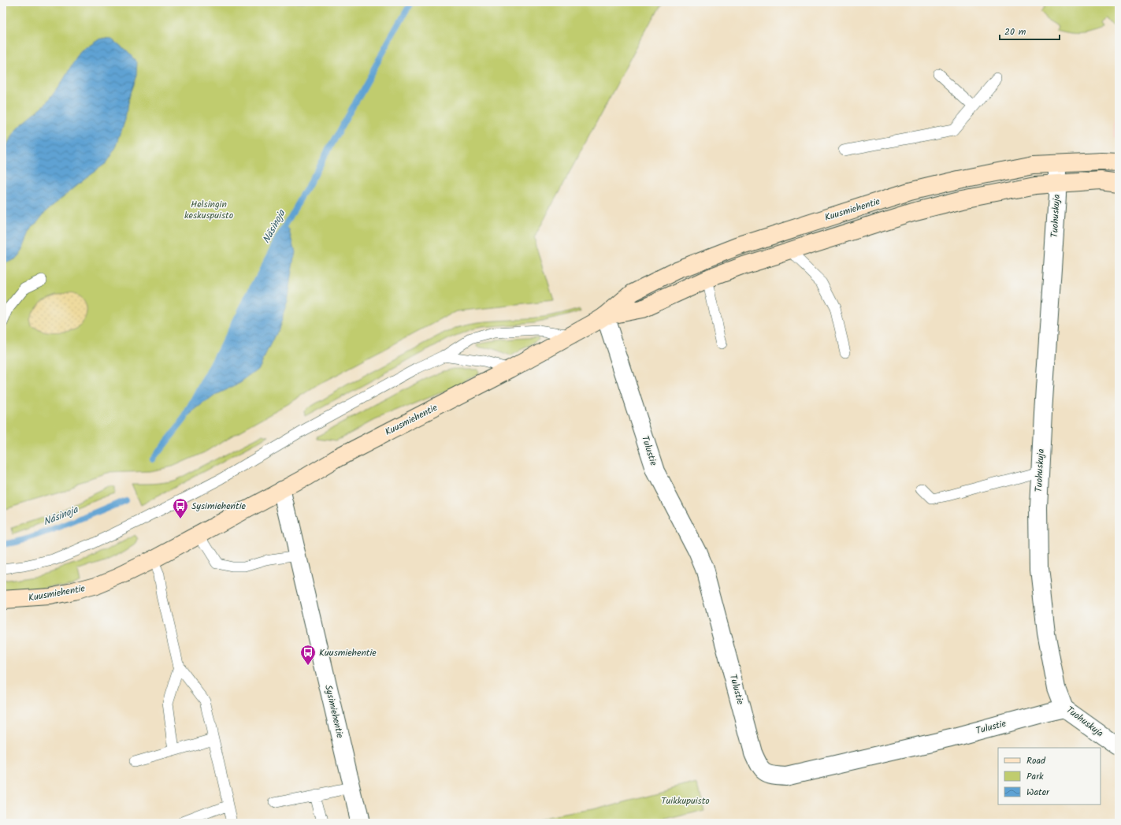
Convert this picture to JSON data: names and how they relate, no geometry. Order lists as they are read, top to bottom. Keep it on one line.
{"streets":{"main road":["Kuusmiehentie"],"street":["Tuohuskuja","Tulustie","Sysimiehentie"]},"crossings":[["Kuusmiehentie","Tuohuskuja"],["Kuusmiehentie","Tulustie"],["Kuusmiehentie","Sysimiehentie"],["Tuohuskuja","Tulustie"]],"water":["Näsinoja"],"parks":["Helsingin keskuspuisto","Tuikkupuisto"],"places":{"bus stop":["Sysimiehentie","Kuusmiehentie"]},"legend":["Road","Park","Water"],"scale_bar":"20 m"}
